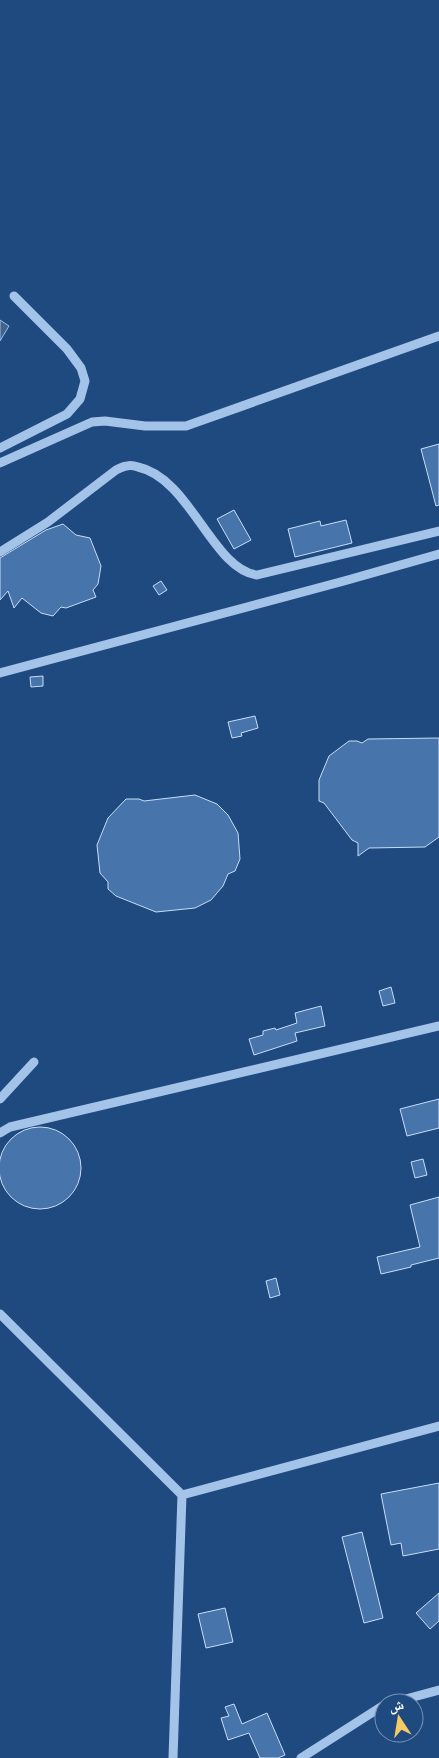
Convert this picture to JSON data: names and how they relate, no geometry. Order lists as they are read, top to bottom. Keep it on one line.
{"north":"top"}
